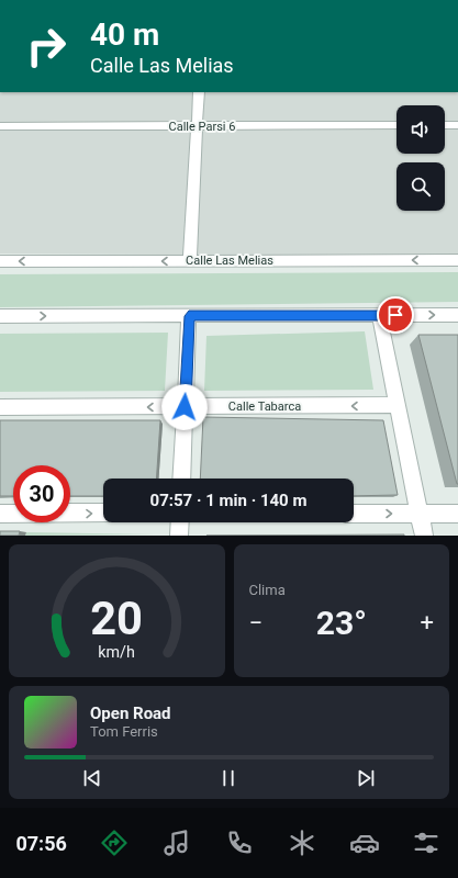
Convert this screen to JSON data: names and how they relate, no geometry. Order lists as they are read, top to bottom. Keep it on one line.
{"streets":{"street":["Calle Parsi 6","Calle Las Melias","Calle Tabarca"]},"page":{"turn":["40 m","Calle Las Melias"],"limit":"30","trip":"07:57 · 1 min · 140 m","tile":"Clima","heat":["−","23°","+"],"song":["Open Road","Tom Ferris"],"tabs":"07:56","gauge":["20","km/h"]}}
